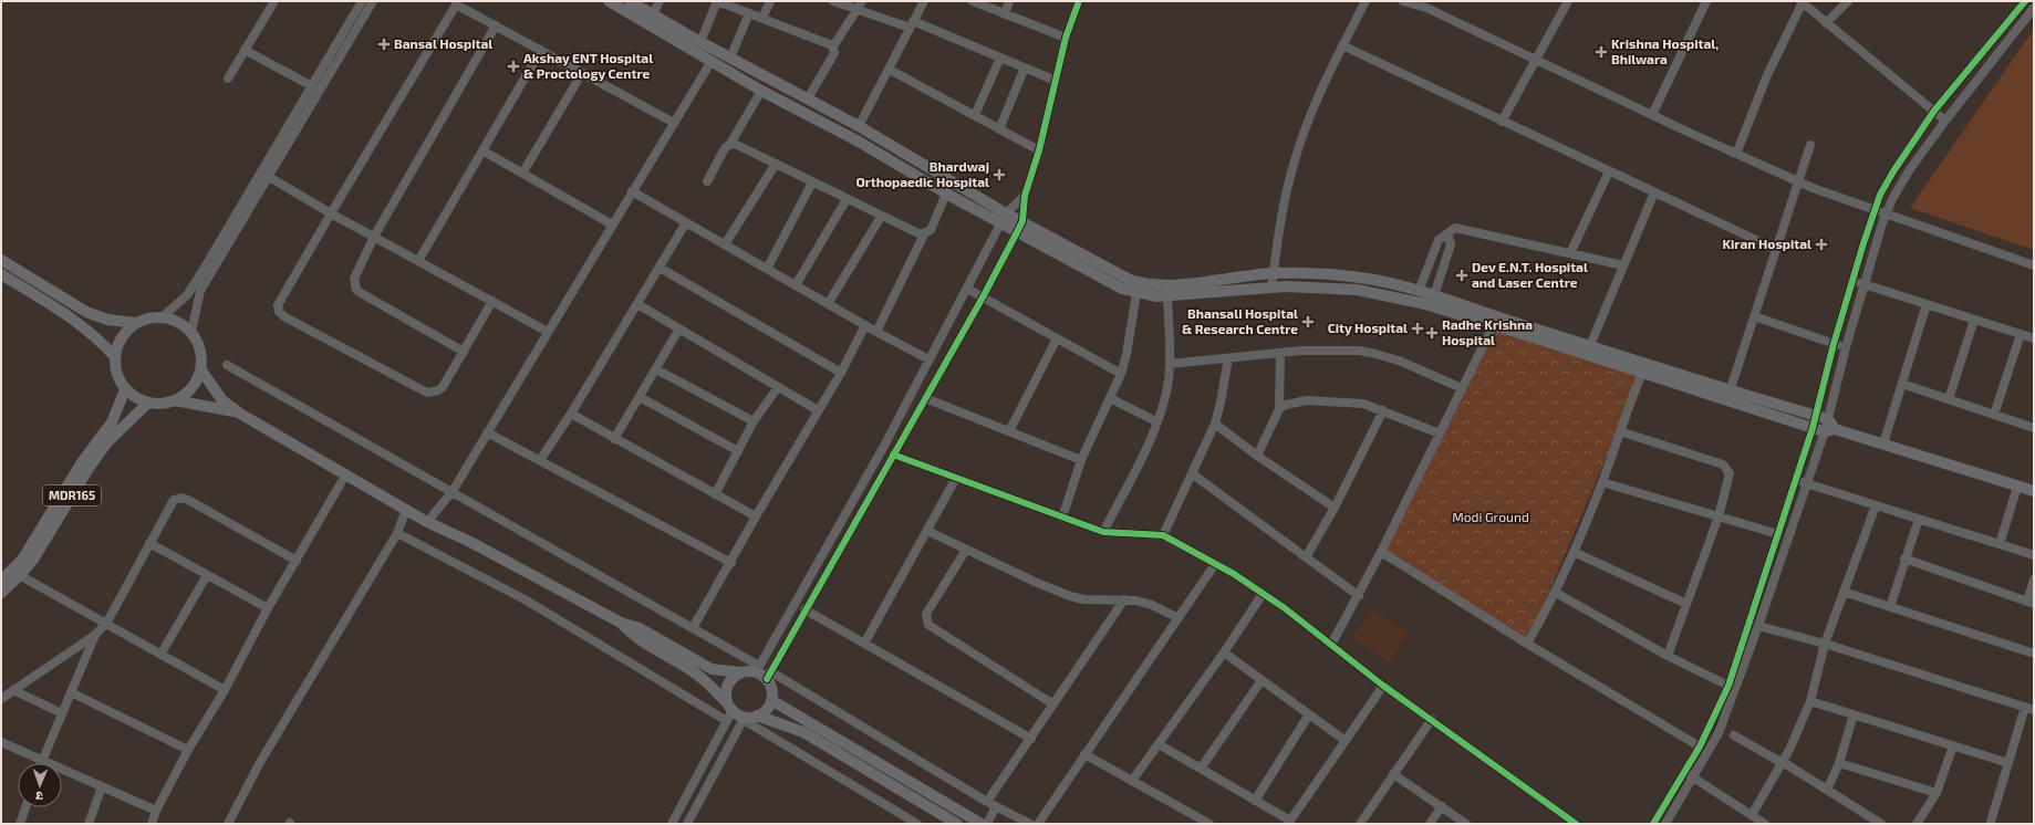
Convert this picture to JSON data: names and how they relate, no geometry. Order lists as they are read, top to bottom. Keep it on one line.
{"streets":{"main road":["MDR165"]},"parks":["Modi Ground"],"places":{"health":["Bansal Hospital","Krishna Hospital, Bhilwara","Akshay ENT Hospital & Proctology Centre","Bhardwaj Orthopaedic Hospital","Kiran Hospital","Dev E.N.T. Hospital and Laser Centre","Bhansali Hospital & Research Centre","City Hospital","Radhe Krishna Hospital"]},"north":"bottom"}
